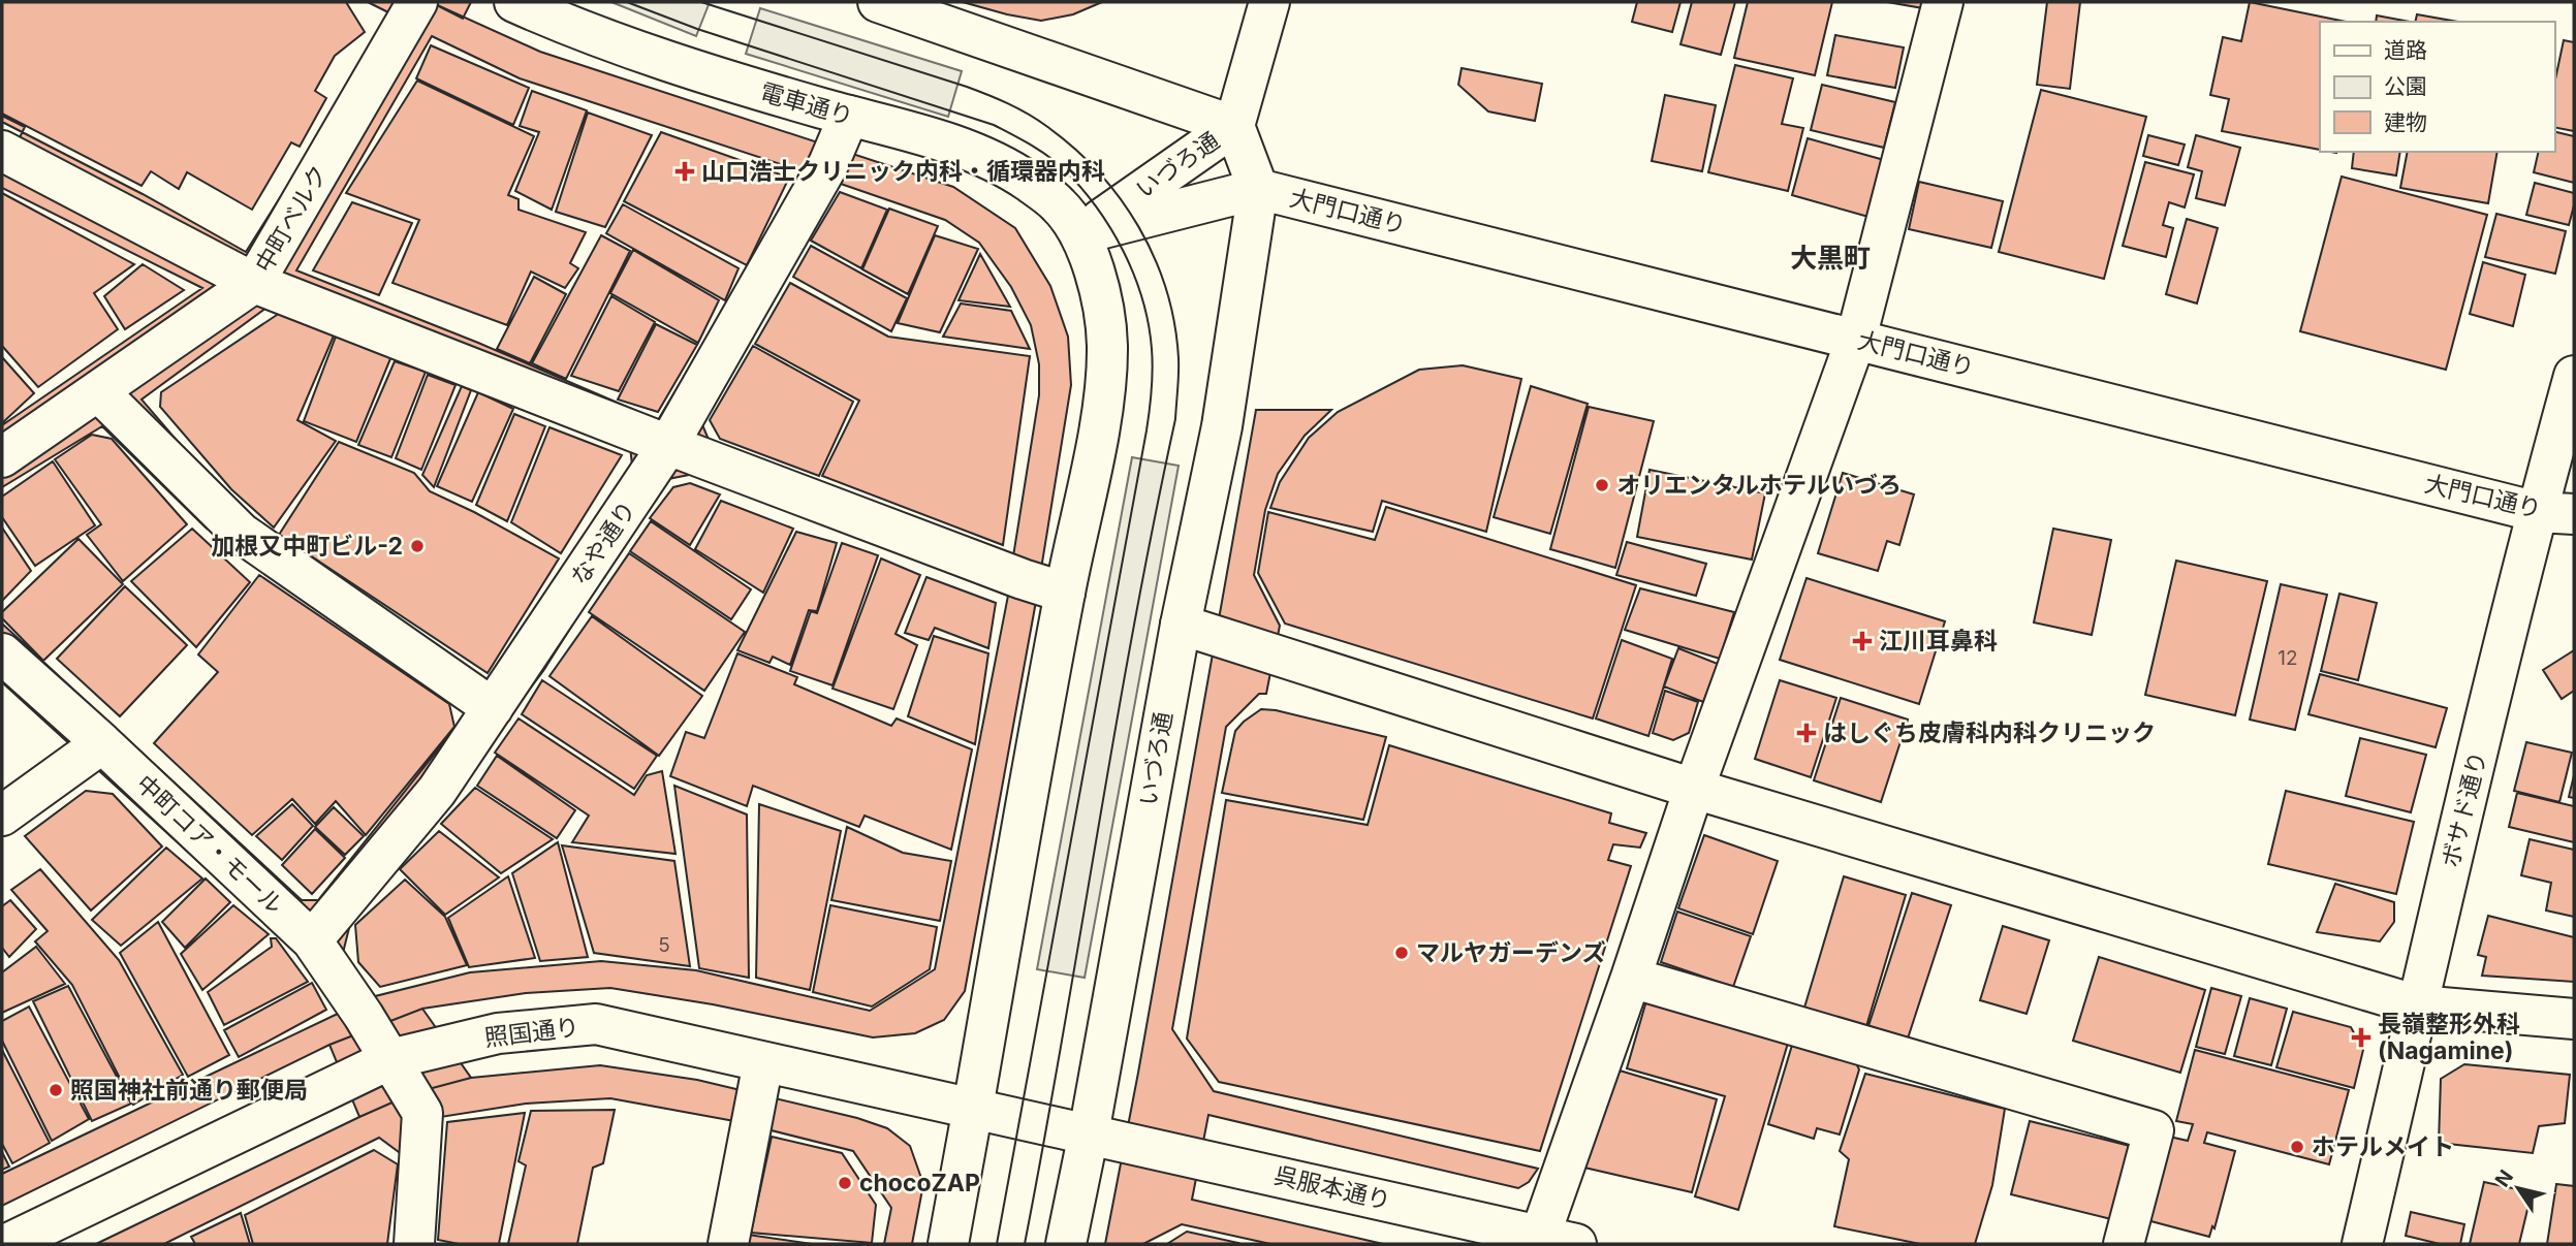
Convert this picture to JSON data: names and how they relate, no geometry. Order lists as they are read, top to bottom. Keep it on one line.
{"streets":{"main road":["電車通り","いづろ通","大門口通り","中町ベルク","なや通り","ボサド通り","中町コア・モール","照国通り","呉服本通り"]},"crossings":[["電車通り","いづろ通"],["電車通り","なや通り"],["いづろ通","大門口通り"],["いづろ通","照国通り"],["いづろ通","呉服本通り"],["大門口通り","ボサド通り"],["なや通り","中町コア・モール"],["中町コア・モール","照国通り"],["照国通り","呉服本通り"]],"districts":["大黒町"],"places":{"health":["山口浩士クリニック内科・循環器内科","江川耳鼻科","はしぐち皮膚科内科クリニック","長嶺整形外科 (Nagamine)"],"other":["オリエンタルホテルいづろ","加根又中町ビル-2","マルヤガーデンズ","照国神社前通り郵便局","ホテルメイト","chocoZAP"]},"house_numbers":["12","5"],"legend":["道路","公園","建物"],"north":"top left"}
